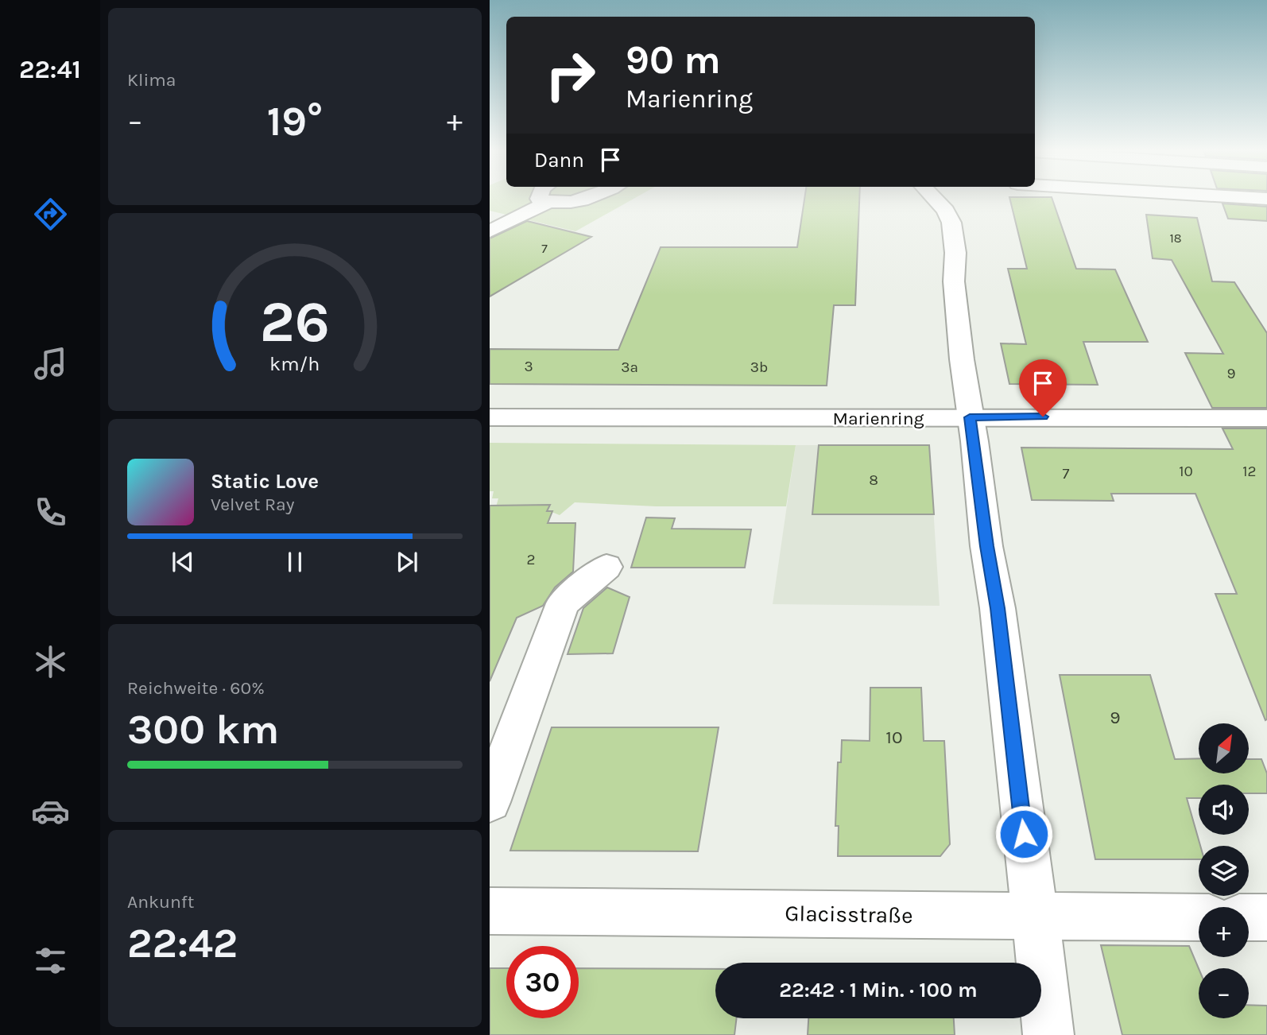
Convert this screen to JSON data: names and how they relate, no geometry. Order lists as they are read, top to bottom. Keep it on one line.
{"streets":{"street":["Marienring","Glacisstraße"]},"house_numbers":["18","7","3","3a","3b","9","10","12","7","8","2","9","10"],"north":"top right","page":{"tabs":"22:41","tile":["Klima",["Reichweite · 60%","300 km"],["Ankunft","22:42"]],"turn":["90 m","Marienring"],"heat":["−","19°","+"],"then":"Dann","song":["Static Love","Velvet Ray"],"map_buttons":["+","−"],"limit":"30","trip":"22:42 · 1 Min. · 100 m","gauge":["26","km/h"]}}
